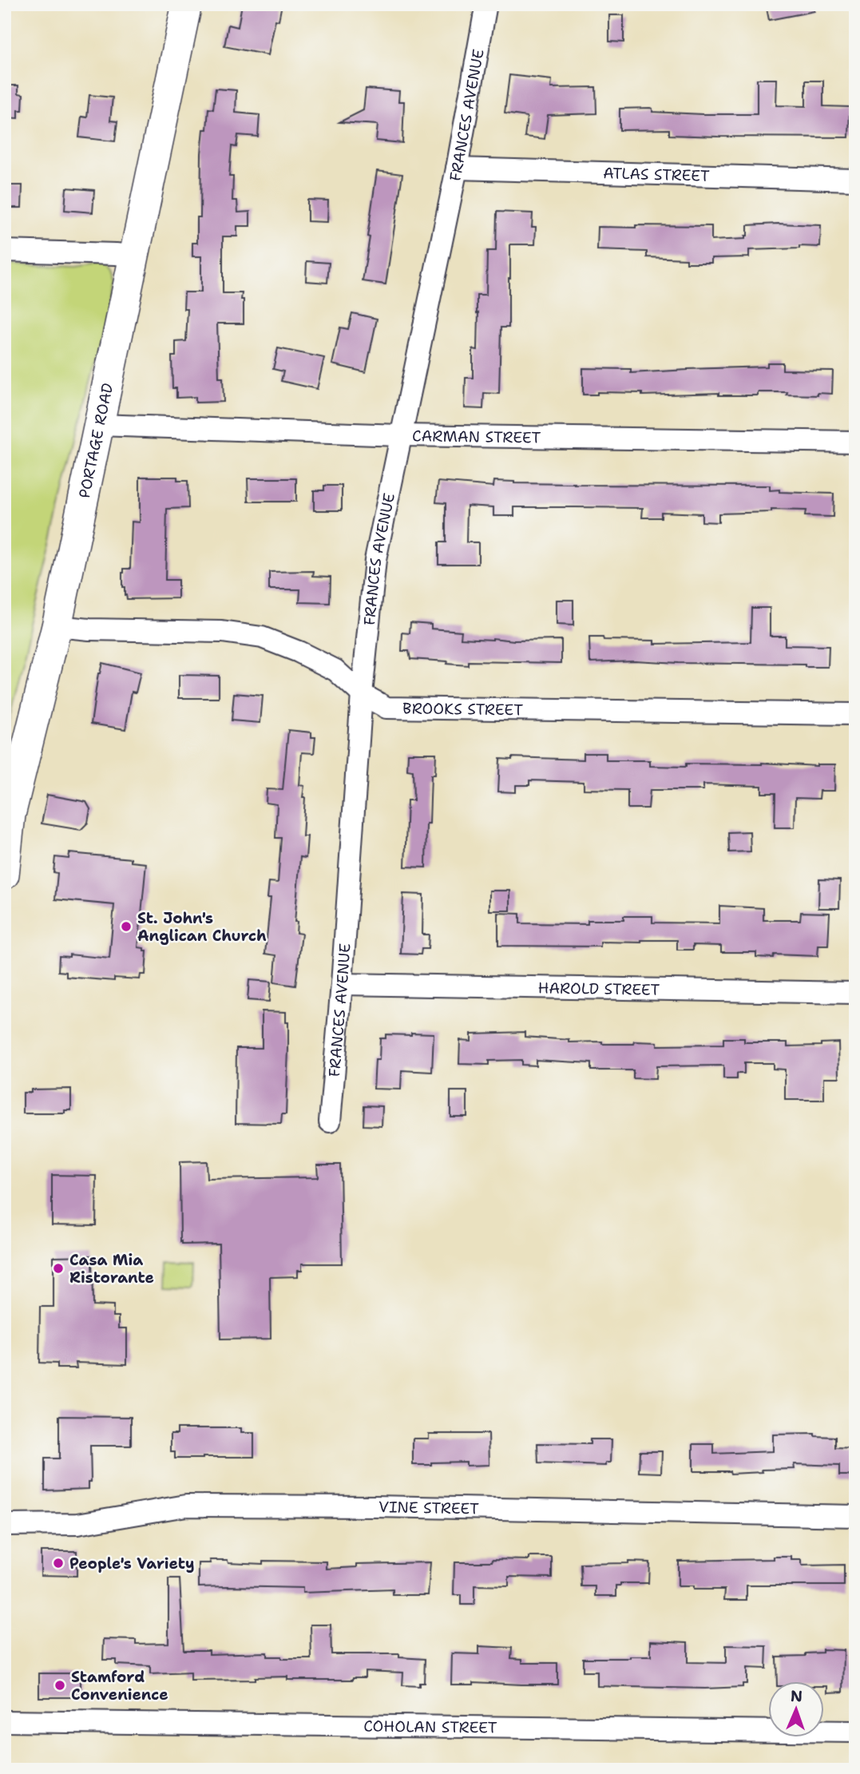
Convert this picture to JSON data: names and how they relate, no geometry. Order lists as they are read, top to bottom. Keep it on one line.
{"streets":{"street":["FRANCES AVENUE","ATLAS STREET","CARMAN STREET","PORTAGE ROAD","BROOKS STREET","HAROLD STREET","VINE STREET","COHOLAN STREET"]},"crossings":[["FRANCES AVENUE","ATLAS STREET"],["FRANCES AVENUE","CARMAN STREET"],["FRANCES AVENUE","BROOKS STREET"],["FRANCES AVENUE","HAROLD STREET"],["CARMAN STREET","PORTAGE ROAD"],["PORTAGE ROAD","BROOKS STREET"]],"places":["St. John's Anglican Church","Casa Mia Ristorante","People's Variety","Stamford Convenience"],"north":"top"}
